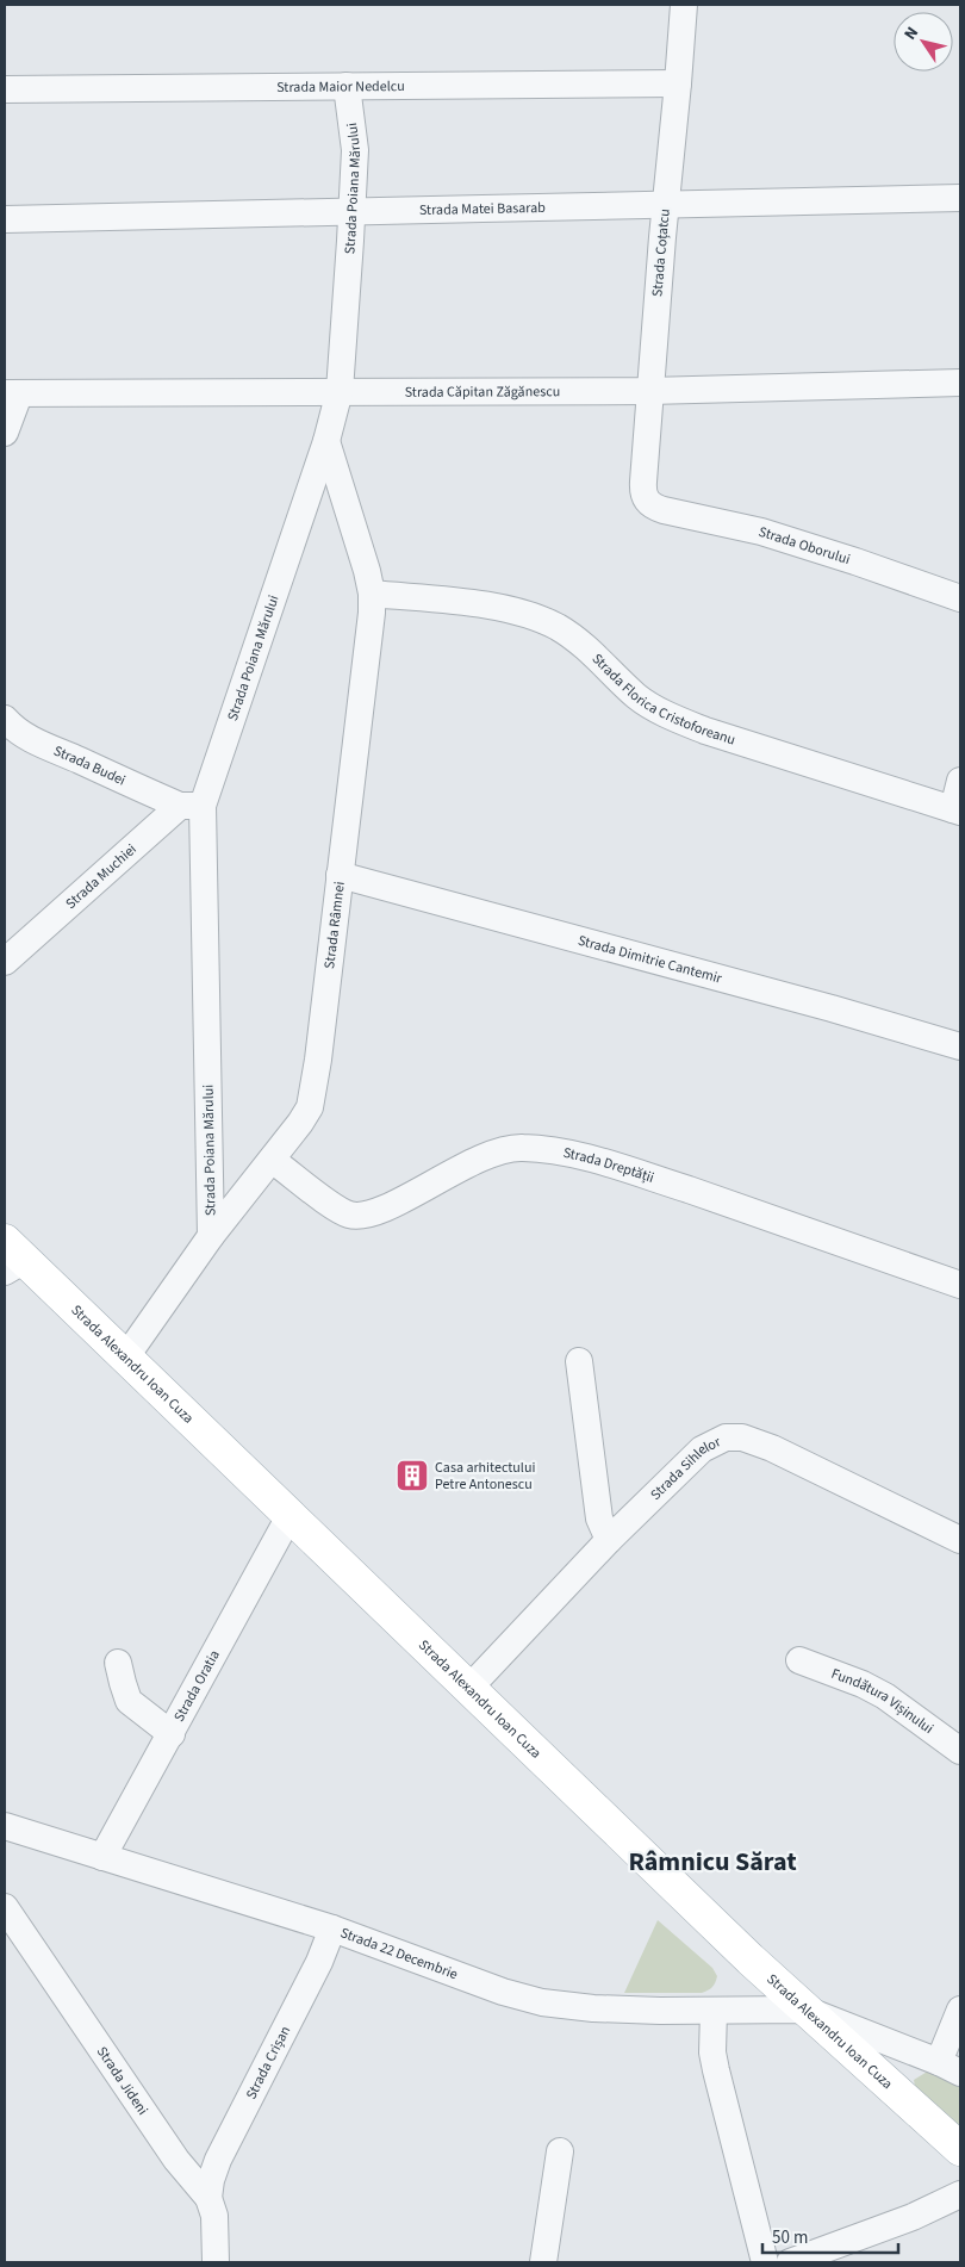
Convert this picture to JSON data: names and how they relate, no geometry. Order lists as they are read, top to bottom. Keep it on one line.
{"streets":{"main road":["Strada Alexandru Ioan Cuza"],"street":["Strada Maior Nedelcu","Strada Poiana Mărului","Strada Matei Basarab","Strada Coțatcu","Strada Căpitan Zăgănescu","Strada Oborului","Strada Florica Cristoforeanu","Strada Budei","Strada Muchiei","Strada Râmnei","Strada Dimitrie Cantemir","Strada Dreptății","Strada Sihlelor","Strada Oratia","Fundătura Vișinului","Strada 22 Decembrie","Strada Crișan","Strada Jideni"]},"crossings":[["Strada Maior Nedelcu","Strada Poiana Mărului"],["Strada Maior Nedelcu","Strada Coțatcu"],["Strada Poiana Mărului","Strada Matei Basarab"],["Strada Poiana Mărului","Strada Căpitan Zăgănescu"],["Strada Poiana Mărului","Strada Budei"],["Strada Poiana Mărului","Strada Muchiei"],["Strada Poiana Mărului","Strada Râmnei"],["Strada Matei Basarab","Strada Coțatcu"],["Strada Coțatcu","Strada Căpitan Zăgănescu"],["Strada Coțatcu","Strada Oborului"],["Strada Florica Cristoforeanu","Strada Râmnei"],["Strada Budei","Strada Muchiei"],["Strada Râmnei","Strada Dimitrie Cantemir"],["Strada Râmnei","Strada Dreptății"],["Strada Râmnei","Strada Alexandru Ioan Cuza"],["Strada Alexandru Ioan Cuza","Strada Sihlelor"],["Strada Alexandru Ioan Cuza","Strada Oratia"],["Strada Alexandru Ioan Cuza","Strada 22 Decembrie"],["Strada Oratia","Strada 22 Decembrie"],["Strada 22 Decembrie","Strada Crișan"],["Strada Crișan","Strada Jideni"]],"districts":["Râmnicu Sărat"],"places":{"building":["Casa arhitectului Petre Antonescu"]},"scale_bar":"50 m","north":"top left"}
